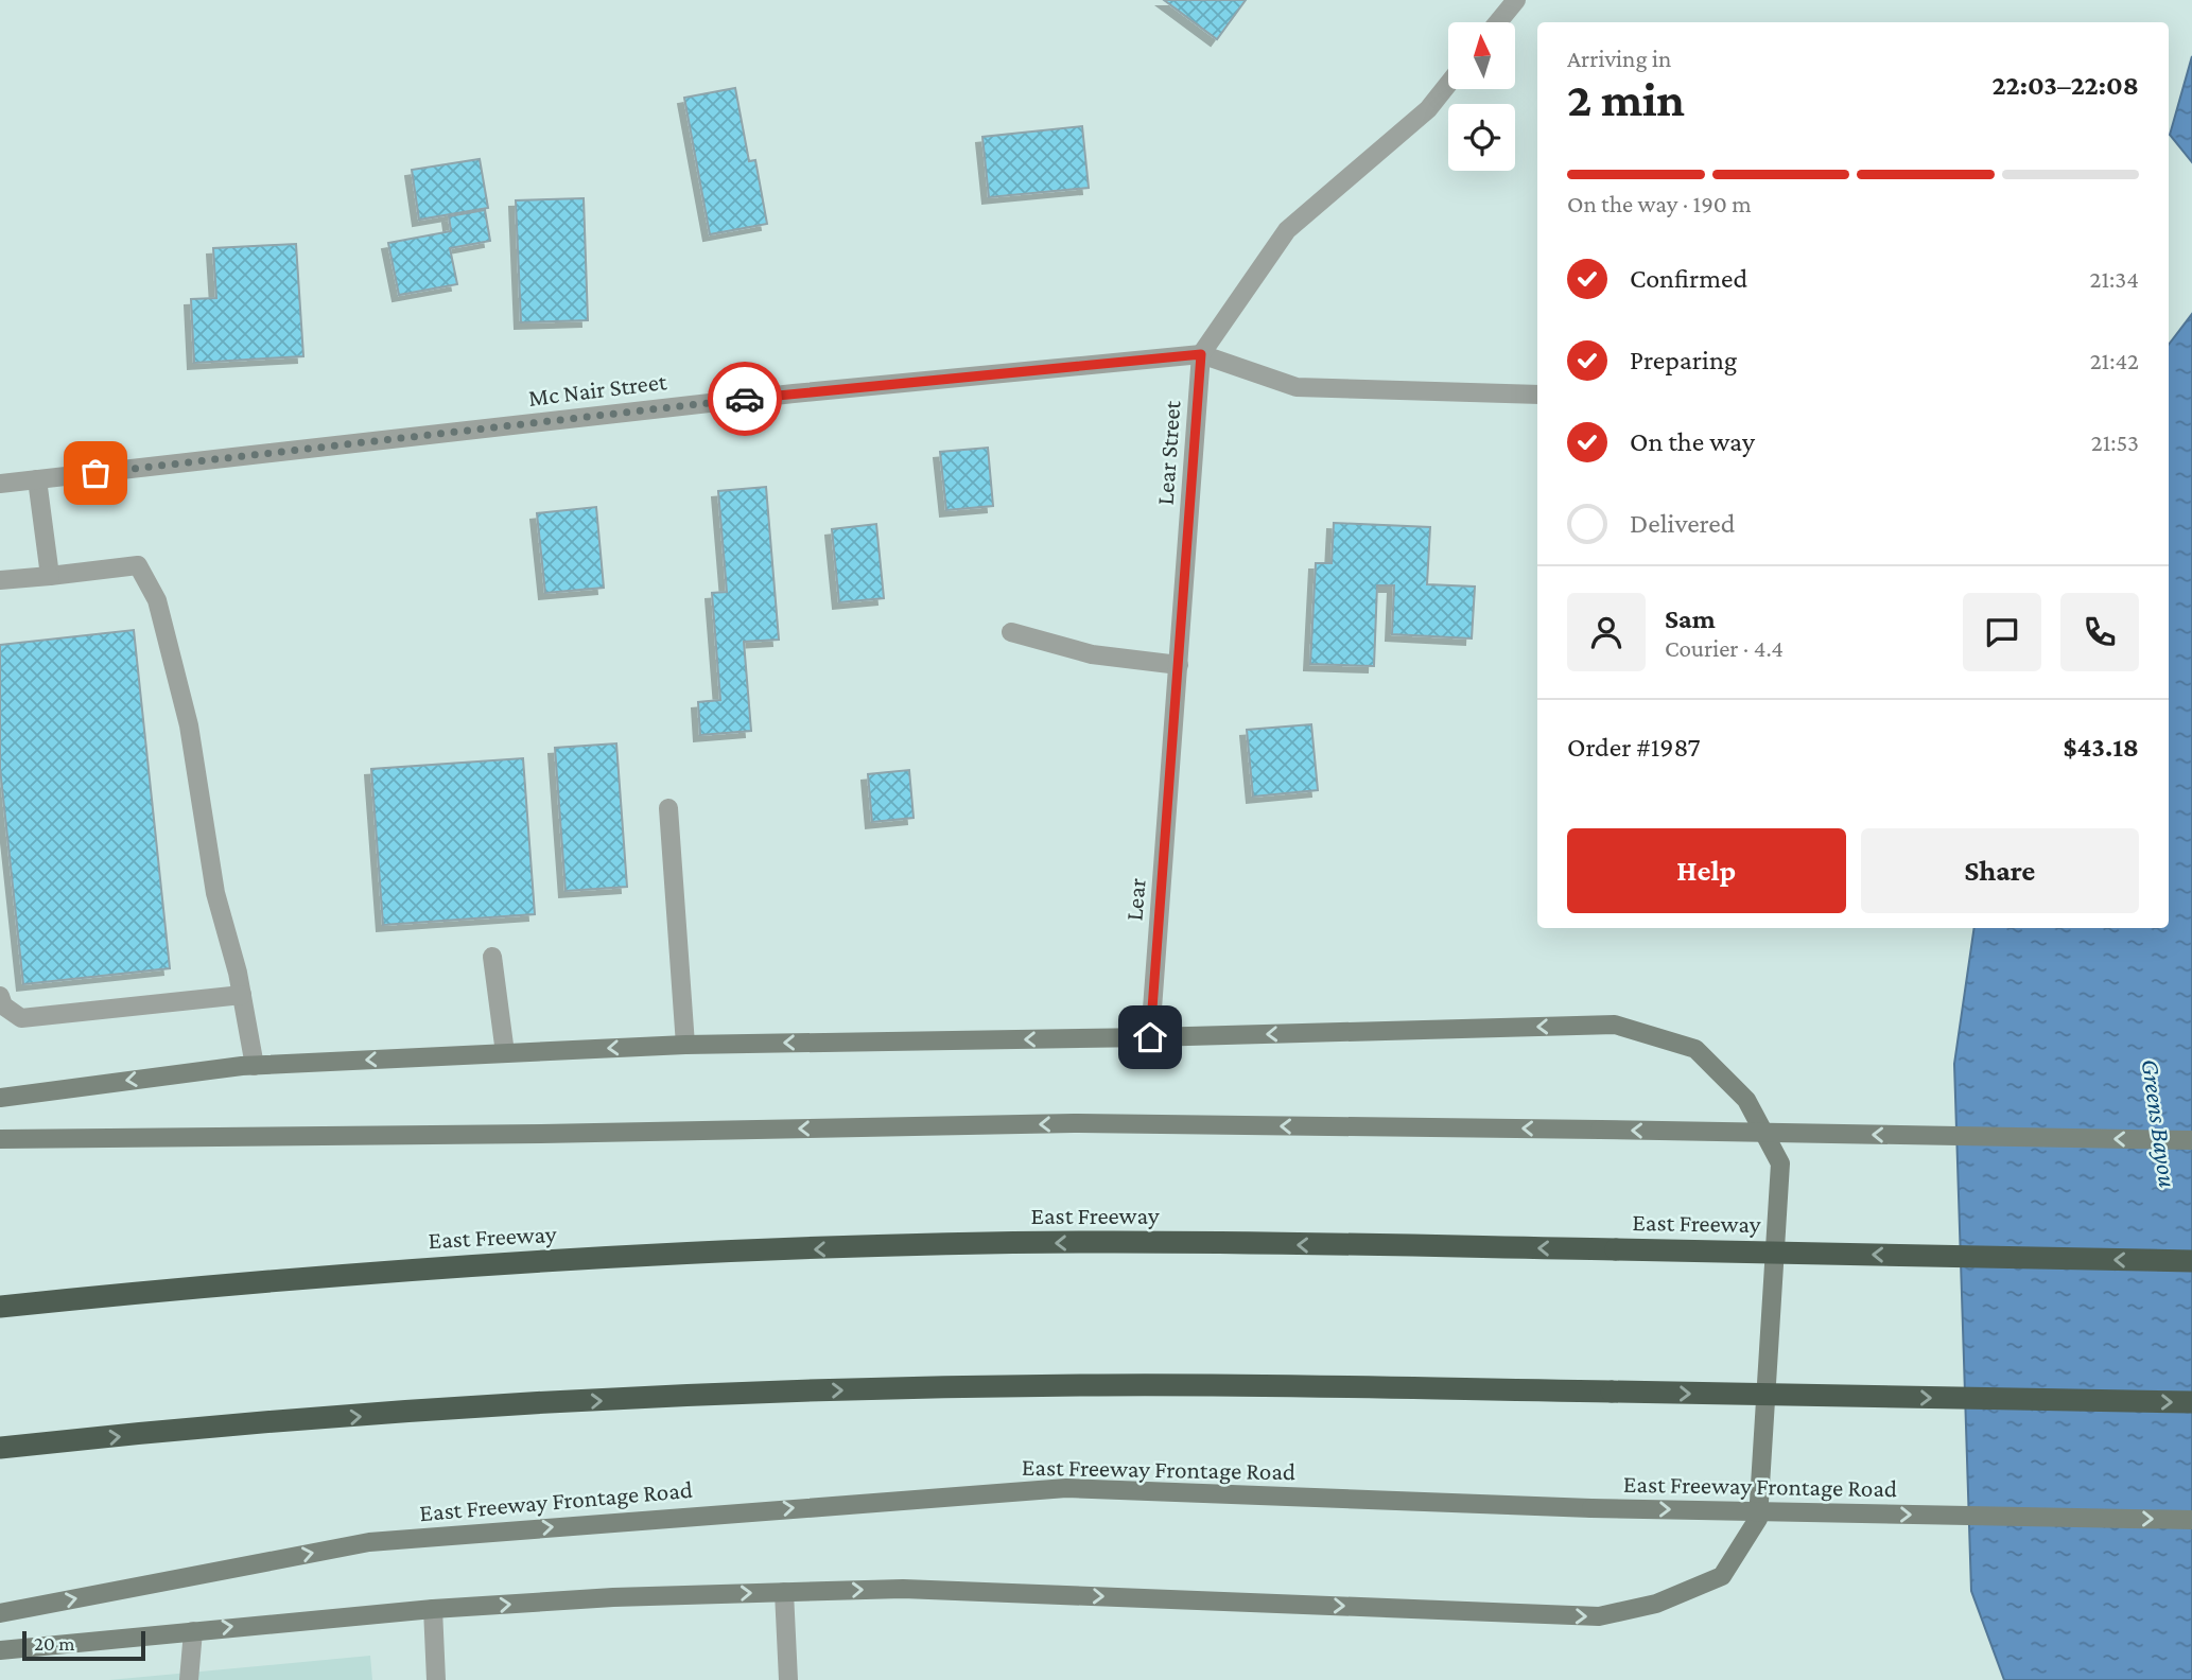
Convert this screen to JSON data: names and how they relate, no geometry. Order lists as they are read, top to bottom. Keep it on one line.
{"streets":{"highway":["East Freeway"],"main road":["East Freeway Frontage Road"],"street":["Mc Nair Street","Lear Street","Lear"]},"crossings":[["Mc Nair Street","Lear Street"],["Lear Street","Lear"]],"water":["Greens Bayou"],"scale_bar":"20 m","north":"top","page":{"heading":["2 min","Arriving in","22:03–22:08"],"panel":["Sam","Courier · 4.4","Order #1987","$43.18"],"bar":"On the way · 190 m","list":[["Confirmed","21:34"],["Preparing","21:42"],["On the way","21:53"],"Delivered"],"buttons":["Help","Share"],"scale":"20 m"}}
